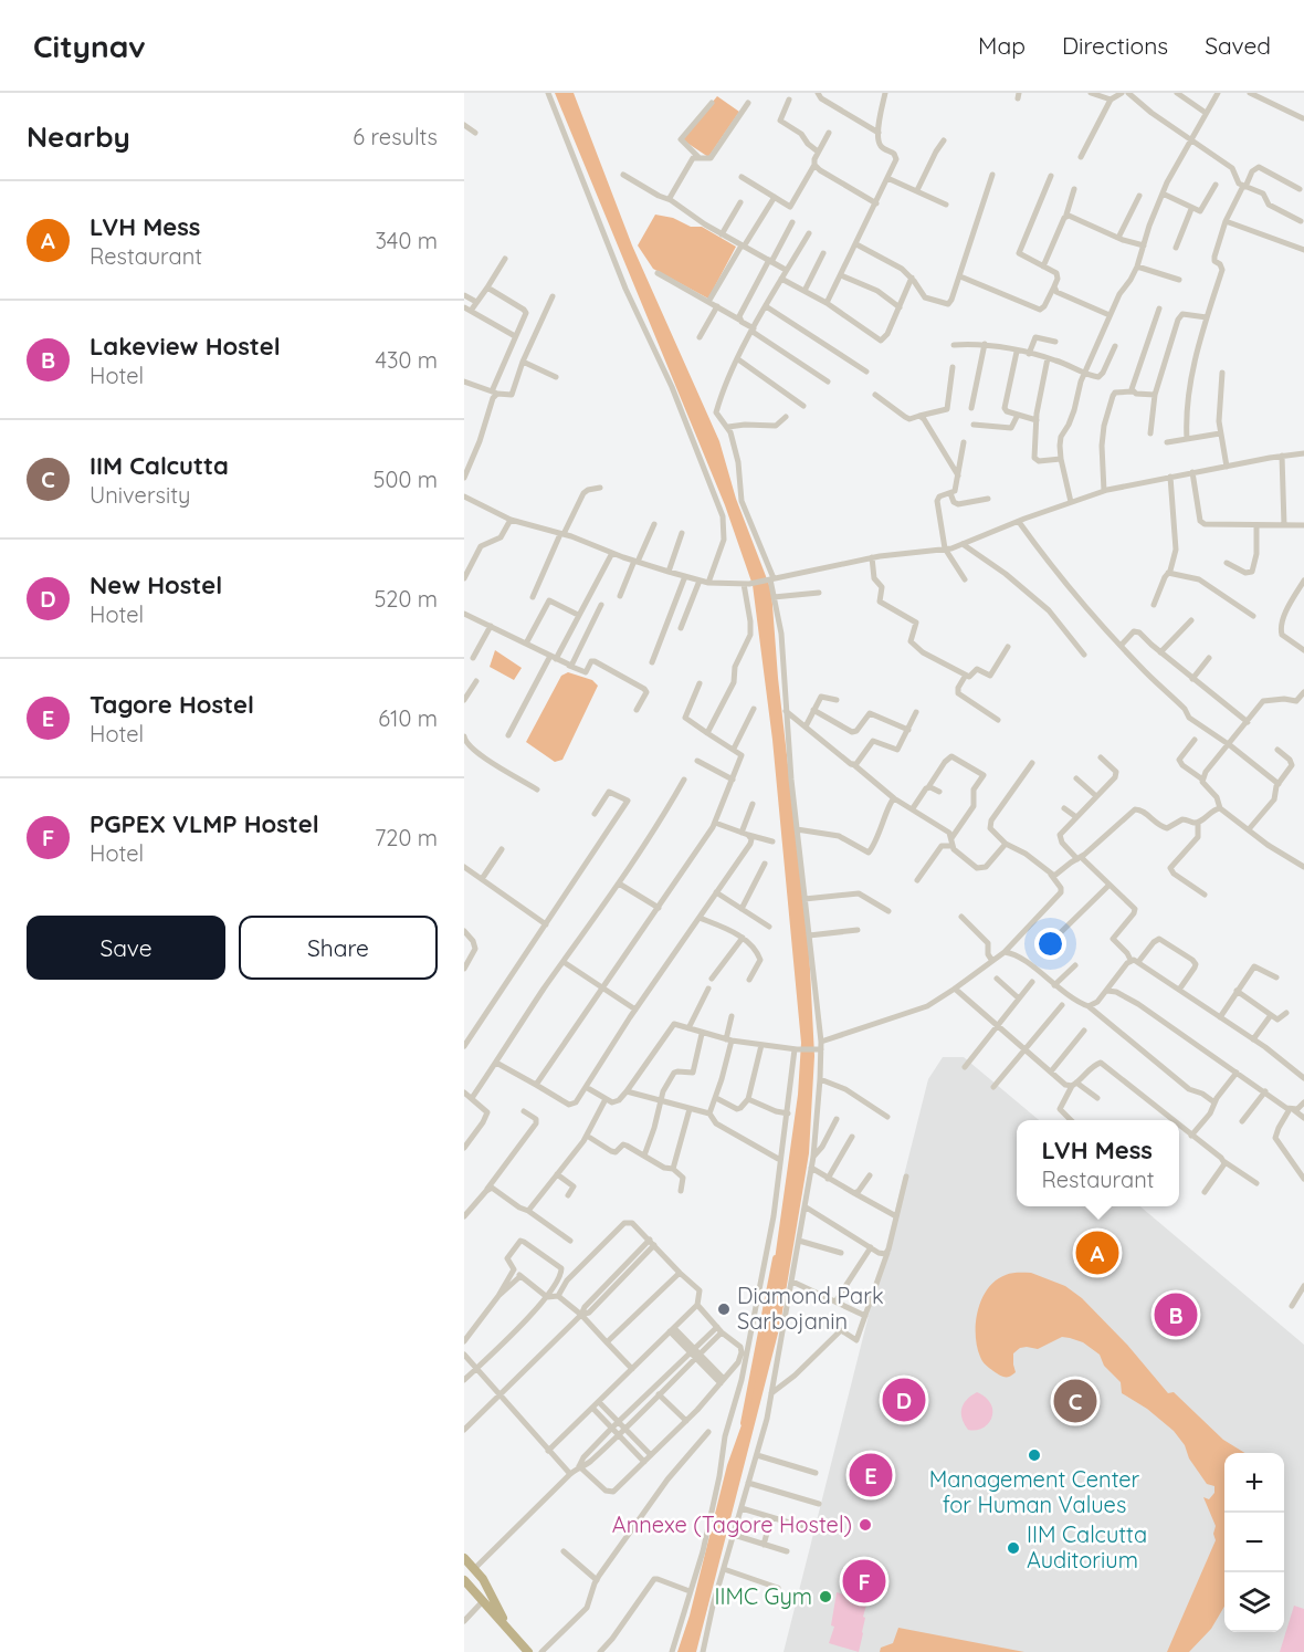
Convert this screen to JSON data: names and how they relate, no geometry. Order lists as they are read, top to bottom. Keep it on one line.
{"places":["Diamond Park Sarbojanin","Management Center for Human Values","Annexe (Tagore Hostel)","IIM Calcutta Auditorium","IIMC Gym"],"page":{"header":"Citynav","nav":["Map","Directions","Saved"],"heading":["Nearby","6 results"],"list":[{"mark":"A","name":"LVH Mess","note":"Restaurant","value":"340 m"},{"mark":"B","name":"Lakeview Hostel","note":"Hotel","value":"430 m"},{"mark":"C","name":"IIM Calcutta","note":"University","value":"500 m"},{"mark":"D","name":"New Hostel","note":"Hotel","value":"520 m"},{"mark":"E","name":"Tagore Hostel","note":"Hotel","value":"610 m"},{"mark":"F","name":"PGPEX VLMP Hostel","note":"Hotel","value":"720 m"}],"buttons":["Save","Share"],"popup":["LVH Mess","Restaurant"],"pins":["A","B","D","C","E","F"],"map_buttons":["+","−"]}}
